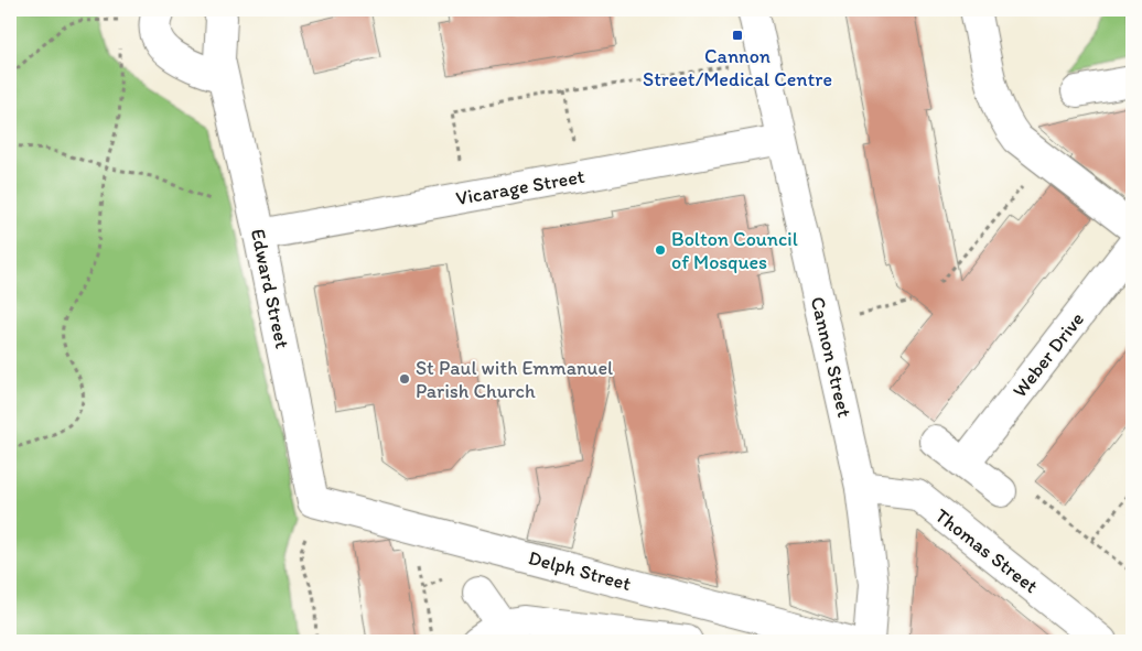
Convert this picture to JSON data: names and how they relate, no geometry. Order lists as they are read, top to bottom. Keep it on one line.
{"streets":{"street":["Vicarage Street","Edward Street","Weber Drive","Cannon Street","Thomas Street","Delph Street"]},"crossings":[["Vicarage Street","Edward Street"],["Vicarage Street","Cannon Street"],["Edward Street","Delph Street"],["Cannon Street","Thomas Street"]],"places":{"transit":["Cannon Street/Medical Centre"],"other":["Bolton Council of Mosques","St Paul with Emmanuel Parish Church"]}}
